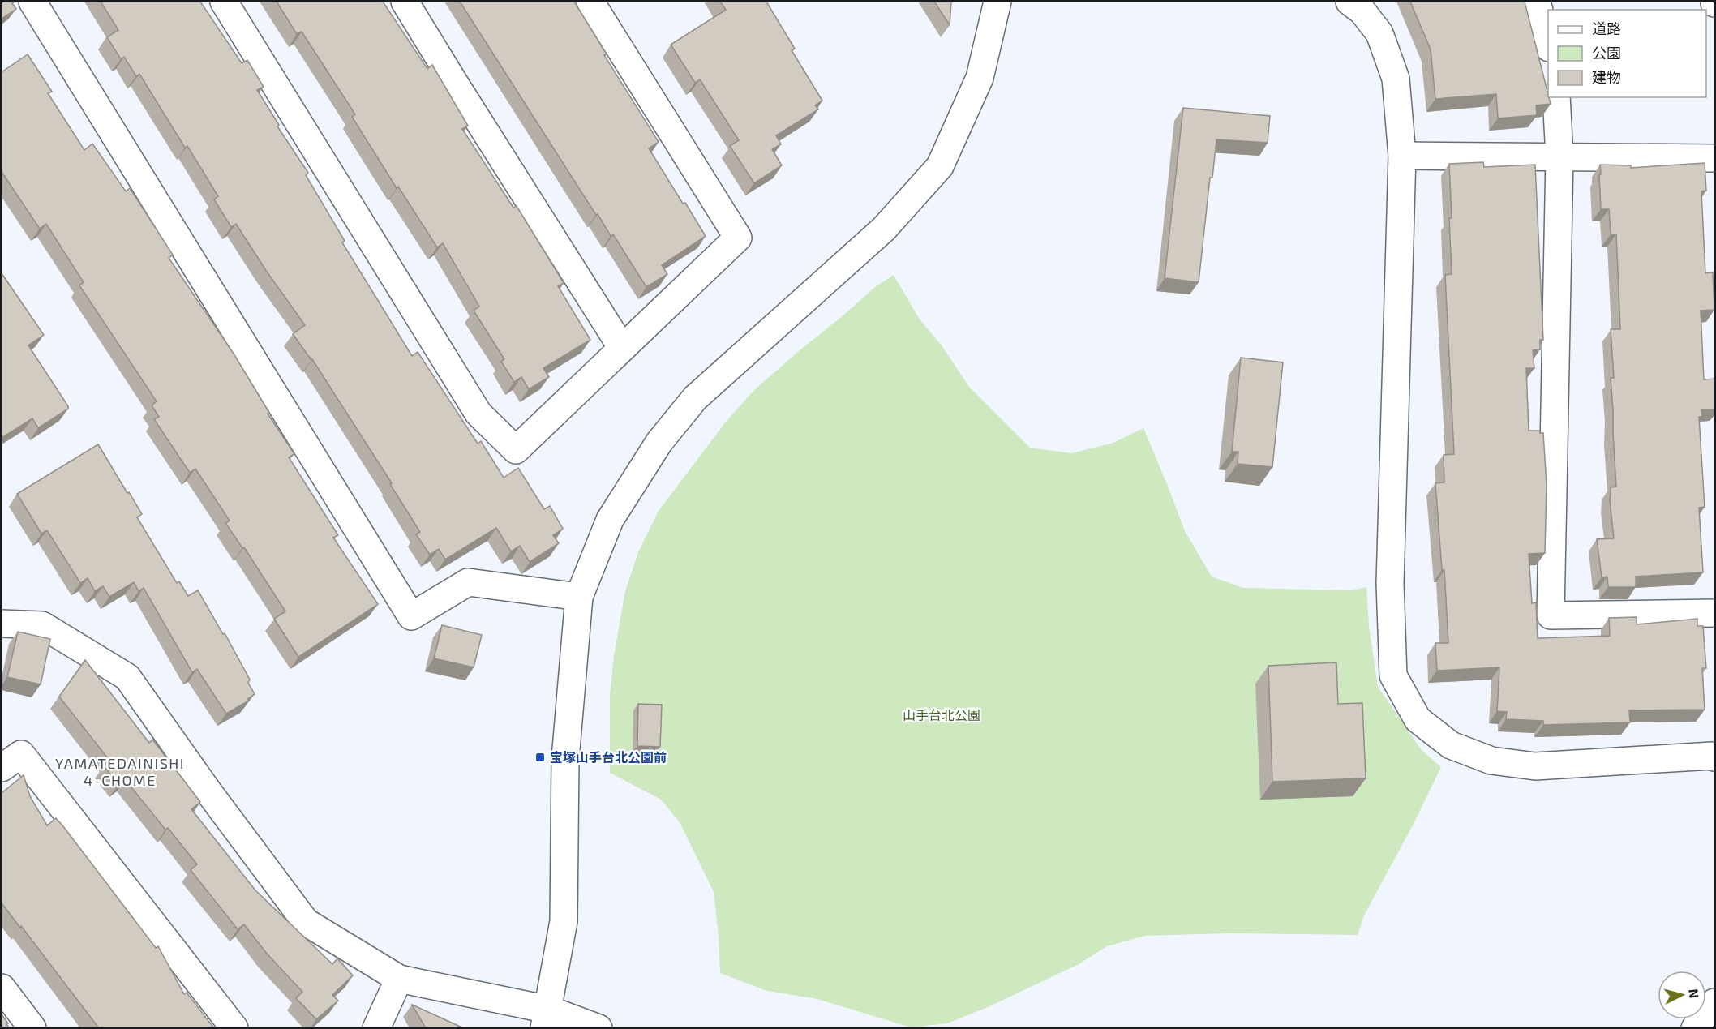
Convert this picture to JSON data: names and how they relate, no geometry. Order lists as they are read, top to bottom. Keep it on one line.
{"districts":["YAMATEDAINISHI 4-CHOME"],"parks":["山手台北公園"],"places":{"transit":["宝塚山手台北公園前"]},"legend":["道路","公園","建物"],"north":"right"}
